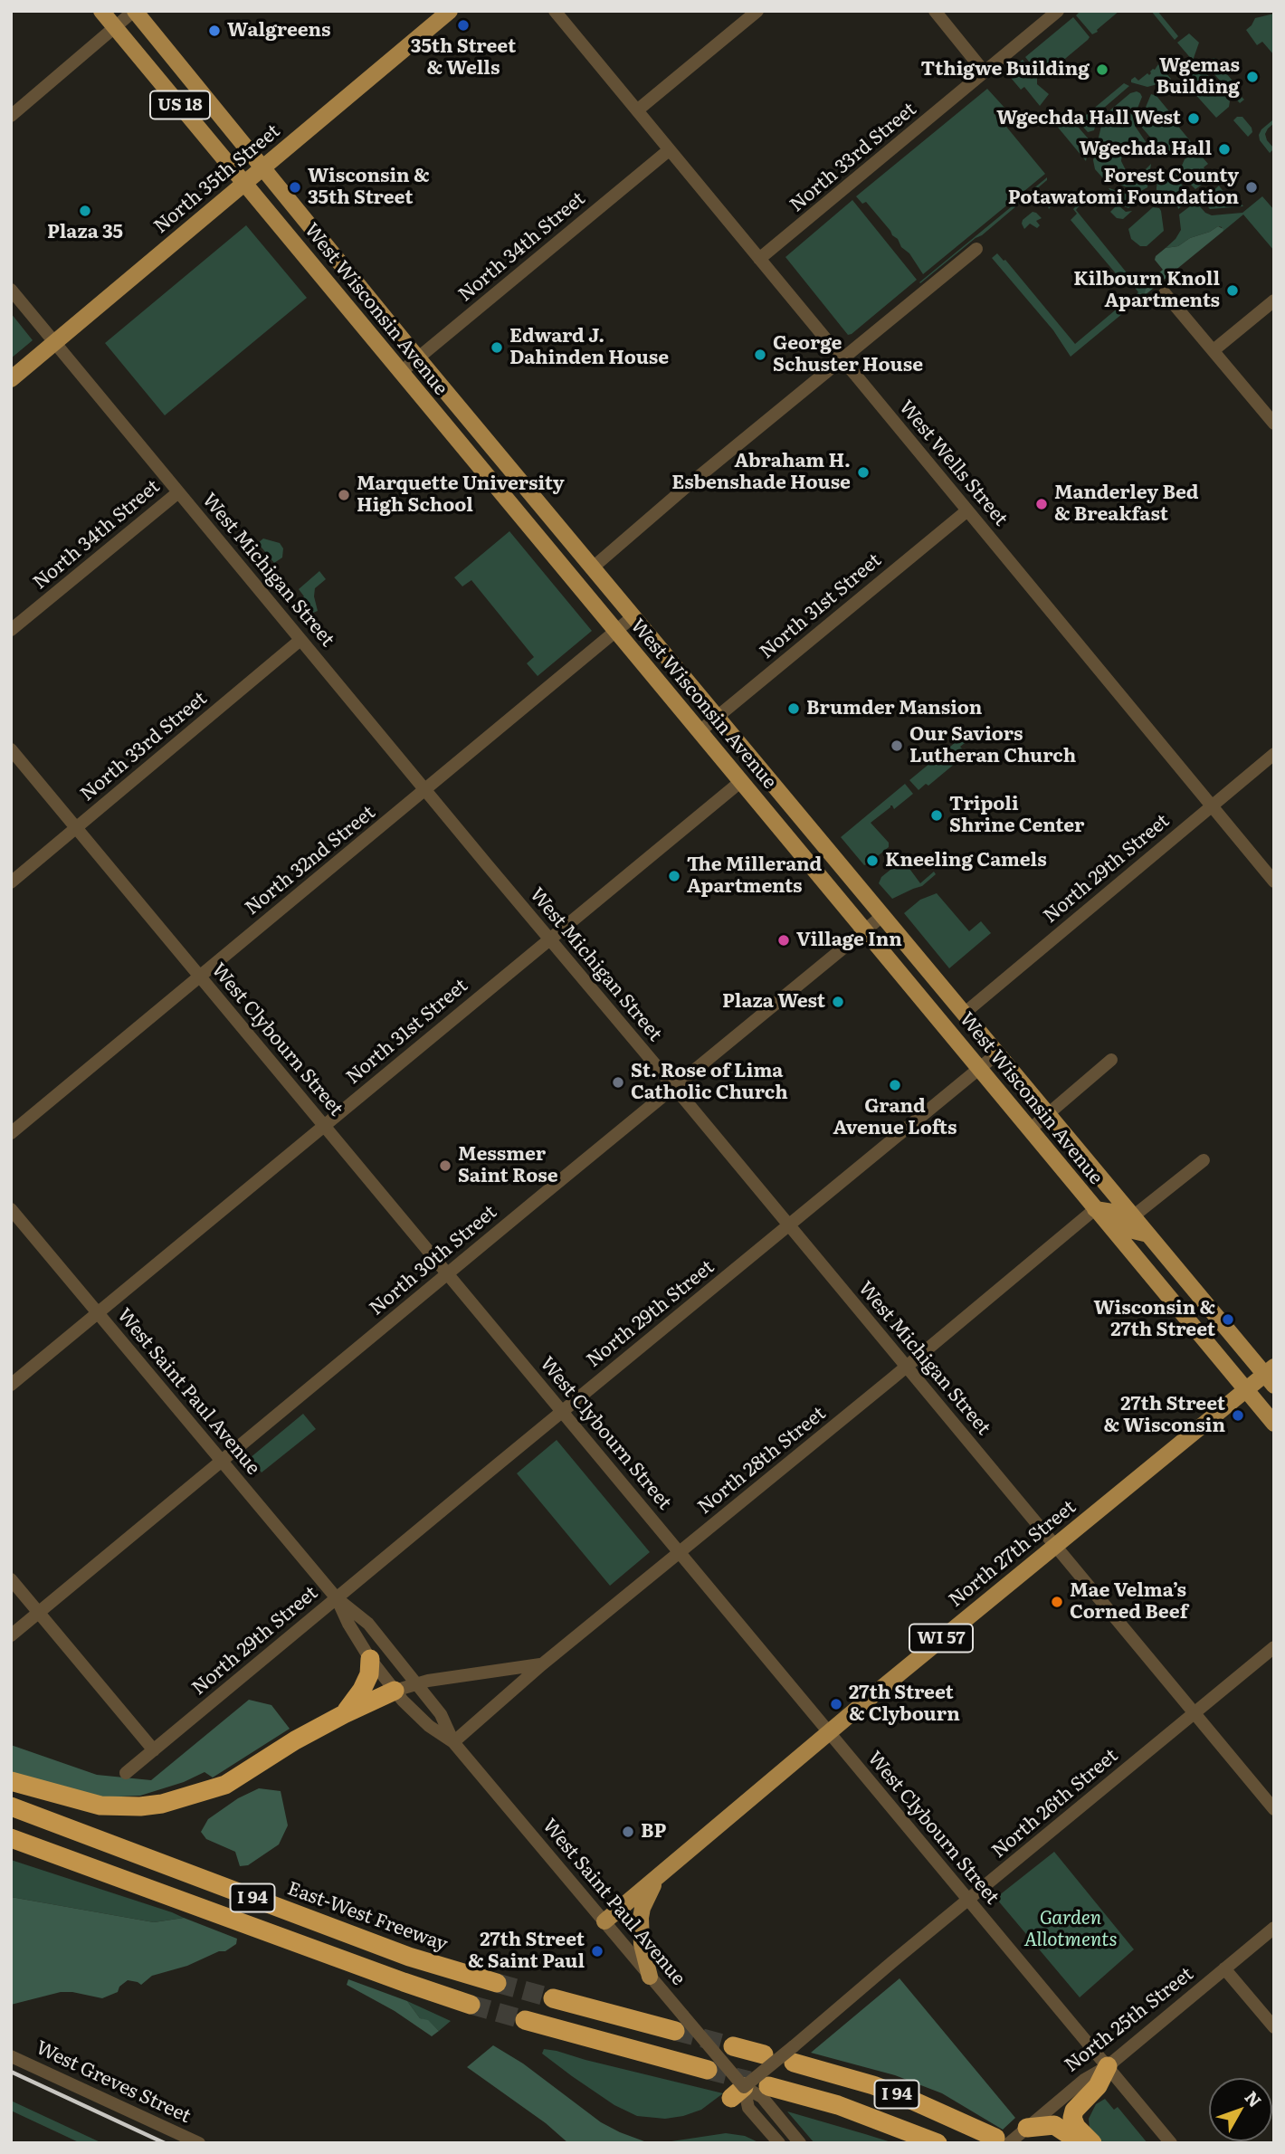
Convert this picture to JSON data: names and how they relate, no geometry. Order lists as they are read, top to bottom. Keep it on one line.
{"streets":{"highway":["I 94","East-West Freeway"],"main road":["US 18","North 35th Street","West Wisconsin Avenue","North 27th Street","WI 57"],"street":["North 33rd Street","North 34th Street","West Wells Street","West Michigan Street","North 31st Street","North 32nd Street","North 29th Street","West Clybourn Street","North 30th Street","West Saint Paul Avenue","North 28th Street","North 26th Street","North 25th Street","West Greves Street"]},"crossings":[["North 33rd Street","West Wells Street"],["North 33rd Street","West Michigan Street"],["North 33rd Street","West Clybourn Street"],["North 35th Street","West Wisconsin Avenue"],["North 35th Street","West Michigan Street"],["North 34th Street","West Wisconsin Avenue"],["North 34th Street","West Wells Street"],["North 34th Street","West Michigan Street"],["West Wisconsin Avenue","North 31st Street"],["West Wisconsin Avenue","North 32nd Street"],["West Wisconsin Avenue","North 29th Street"],["West Wisconsin Avenue","North 30th Street"],["West Wisconsin Avenue","North 28th Street"],["West Wisconsin Avenue","North 27th Street"],["West Wells Street","North 31st Street"],["West Wells Street","North 29th Street"],["West Michigan Street","North 31st Street"],["West Michigan Street","North 32nd Street"],["West Michigan Street","North 29th Street"],["West Michigan Street","North 30th Street"],["West Michigan Street","North 28th Street"],["West Michigan Street","North 27th Street"],["West Michigan Street","North 26th Street"],["North 31st Street","West Clybourn Street"],["North 31st Street","West Saint Paul Avenue"],["North 32nd Street","West Clybourn Street"],["North 29th Street","West Clybourn Street"],["North 29th Street","West Saint Paul Avenue"],["West Clybourn Street","North 30th Street"],["West Clybourn Street","North 28th Street"],["West Clybourn Street","North 27th Street"],["West Clybourn Street","North 26th Street"],["West Clybourn Street","North 25th Street"],["North 30th Street","West Saint Paul Avenue"],["West Saint Paul Avenue","North 28th Street"],["West Saint Paul Avenue","North 27th Street"],["West Saint Paul Avenue","North 26th Street"],["North 26th Street","I 94"],["I 94","North 25th Street"]],"parks":["Garden Allotments"],"places":["35th Street & Wells","Walgreens","Tthigwe Building","Wgemas Building","Wgechda Hall West","Wgechda Hall","Wisconsin & 35th Street","Forest County Potawatomi Foundation","Plaza 35","Kilbourn Knoll Apartments","Edward J. Dahinden House","George Schuster House","Abraham H. Esbenshade House","Marquette University High School","Manderley Bed & Breakfast","Brumder Mansion","Our Saviors Lutheran Church","Tripoli Shrine Center","Kneeling Camels","The Millerand Apartments","Village Inn","Plaza West","St. Rose of Lima Catholic Church","Grand Avenue Lofts","Messmer Saint Rose","Wisconsin & 27th Street","27th Street & Wisconsin","Mae Velma’s Corned Beef","27th Street & Clybourn","BP","27th Street & Saint Paul"],"north":"top right"}
